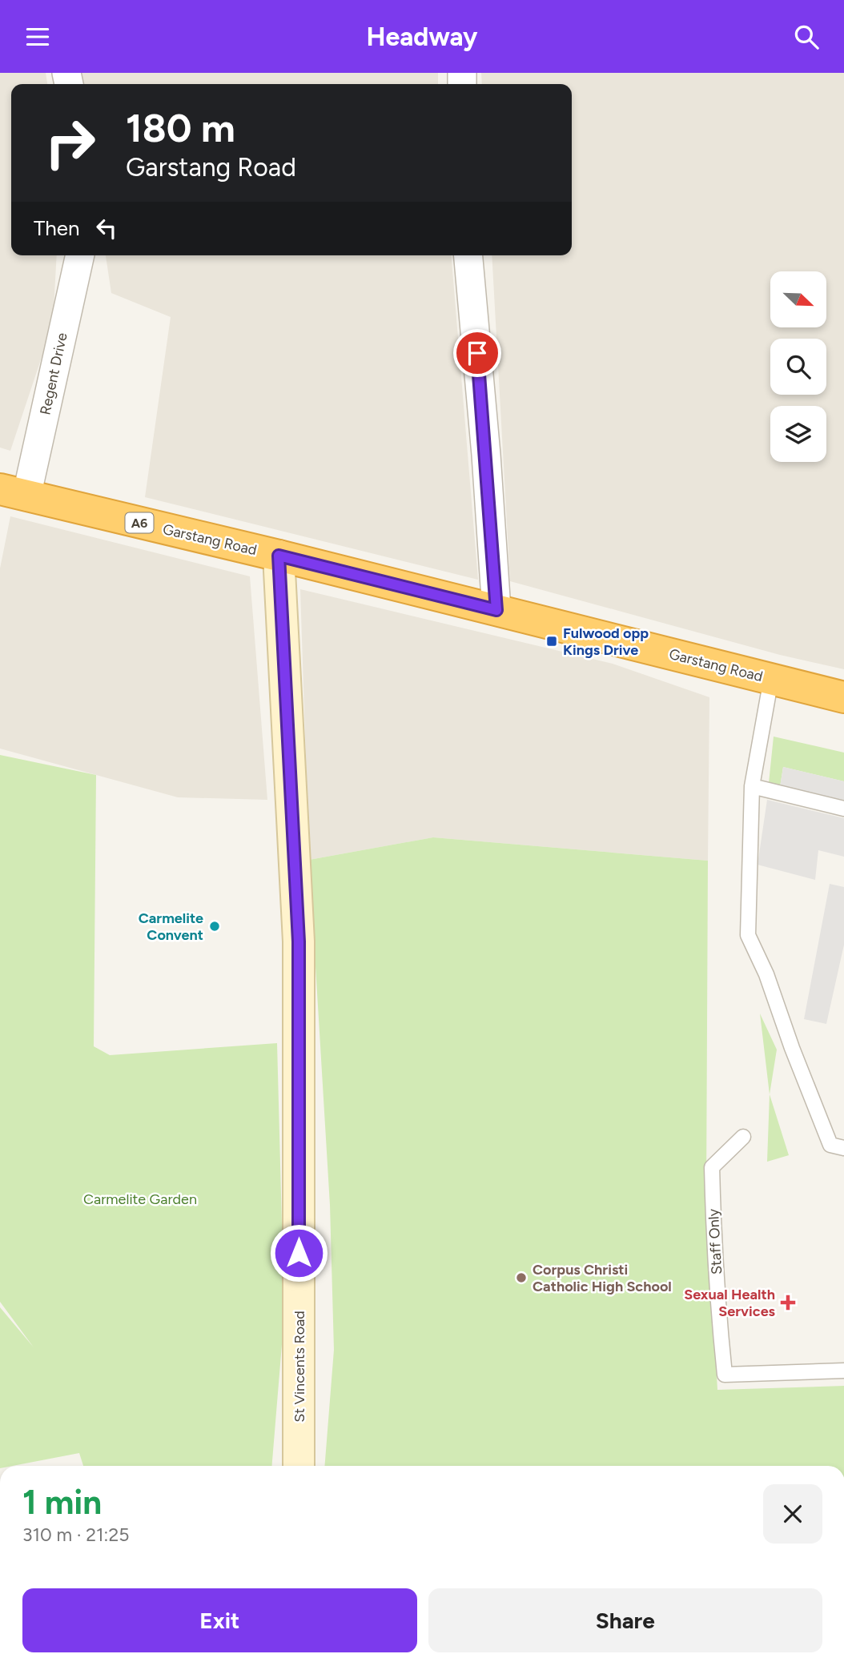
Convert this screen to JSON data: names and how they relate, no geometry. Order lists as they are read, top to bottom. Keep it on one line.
{"streets":{"highway":["A6","Garstang Road"],"street":["Regent Drive","St Vincents Road"],"lane":["Staff Only"]},"crossings":[["Regent Drive","Garstang Road"],["Garstang Road","St Vincents Road"]],"parks":["Carmelite Garden"],"places":{"transit":["Fulwood opp Kings Drive"],"other":["Carmelite Convent","Corpus Christi Catholic High School"],"health":["Sexual Health Services"]},"north":"bottom right","page":{"header":"Headway","turn":["180 m","Garstang Road"],"then":"Then","heading":["1 min","310 m · 21:25"],"buttons":["Exit","Share"]}}
